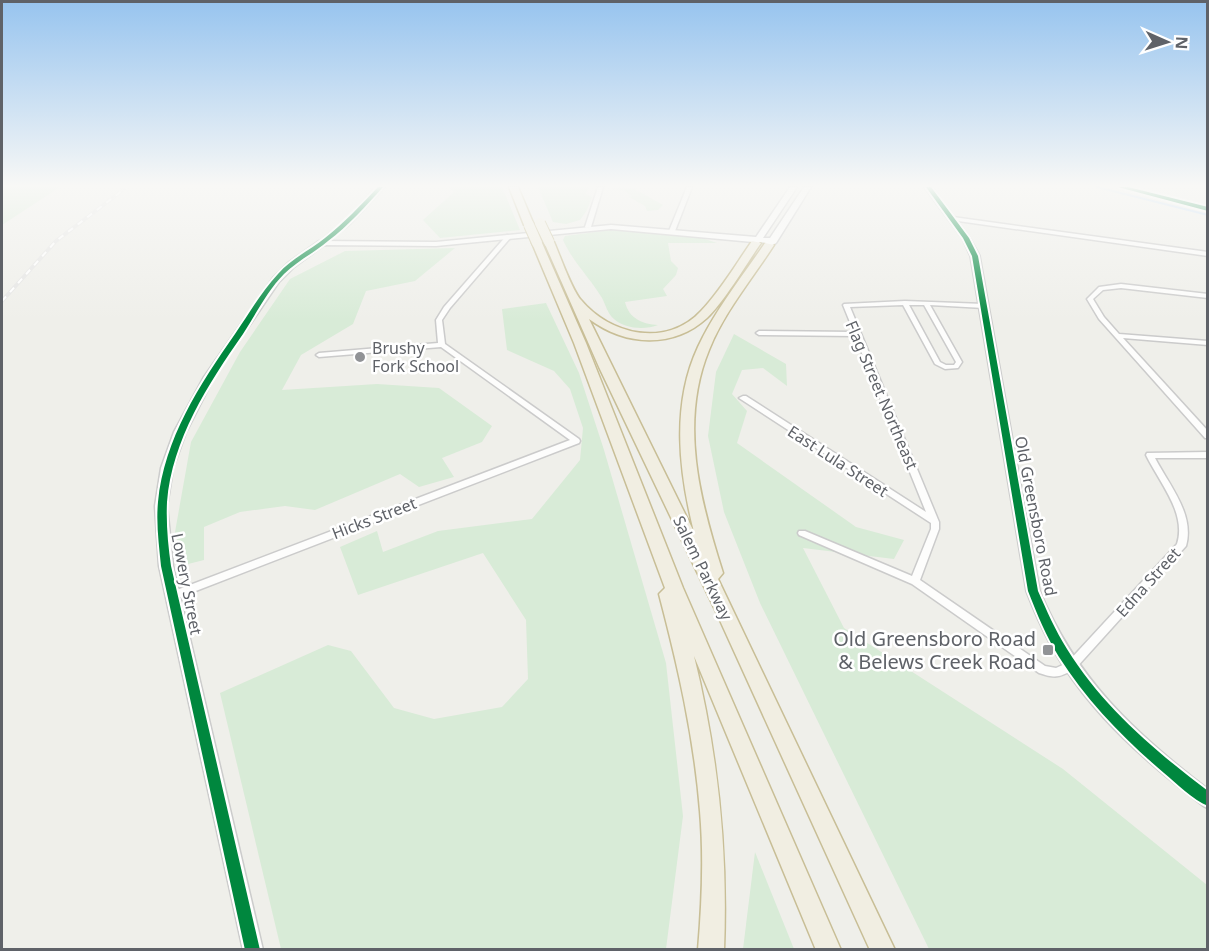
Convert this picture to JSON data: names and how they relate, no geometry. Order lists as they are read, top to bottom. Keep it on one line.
{"streets":{"highway":["Salem Parkway"],"main road":["Lowery Street"],"street":["Flag Street Northeast","East Lula Street","Old Greensboro Road","Hicks Street","Edna Street"]},"crossings":[["Flag Street Northeast","East Lula Street"],["Flag Street Northeast","Old Greensboro Road"],["Old Greensboro Road","Edna Street"],["Hicks Street","Lowery Street"]],"places":{"other":["Brushy Fork School"],"transit":["Old Greensboro Road & Belews Creek Road"]},"north":"right"}
